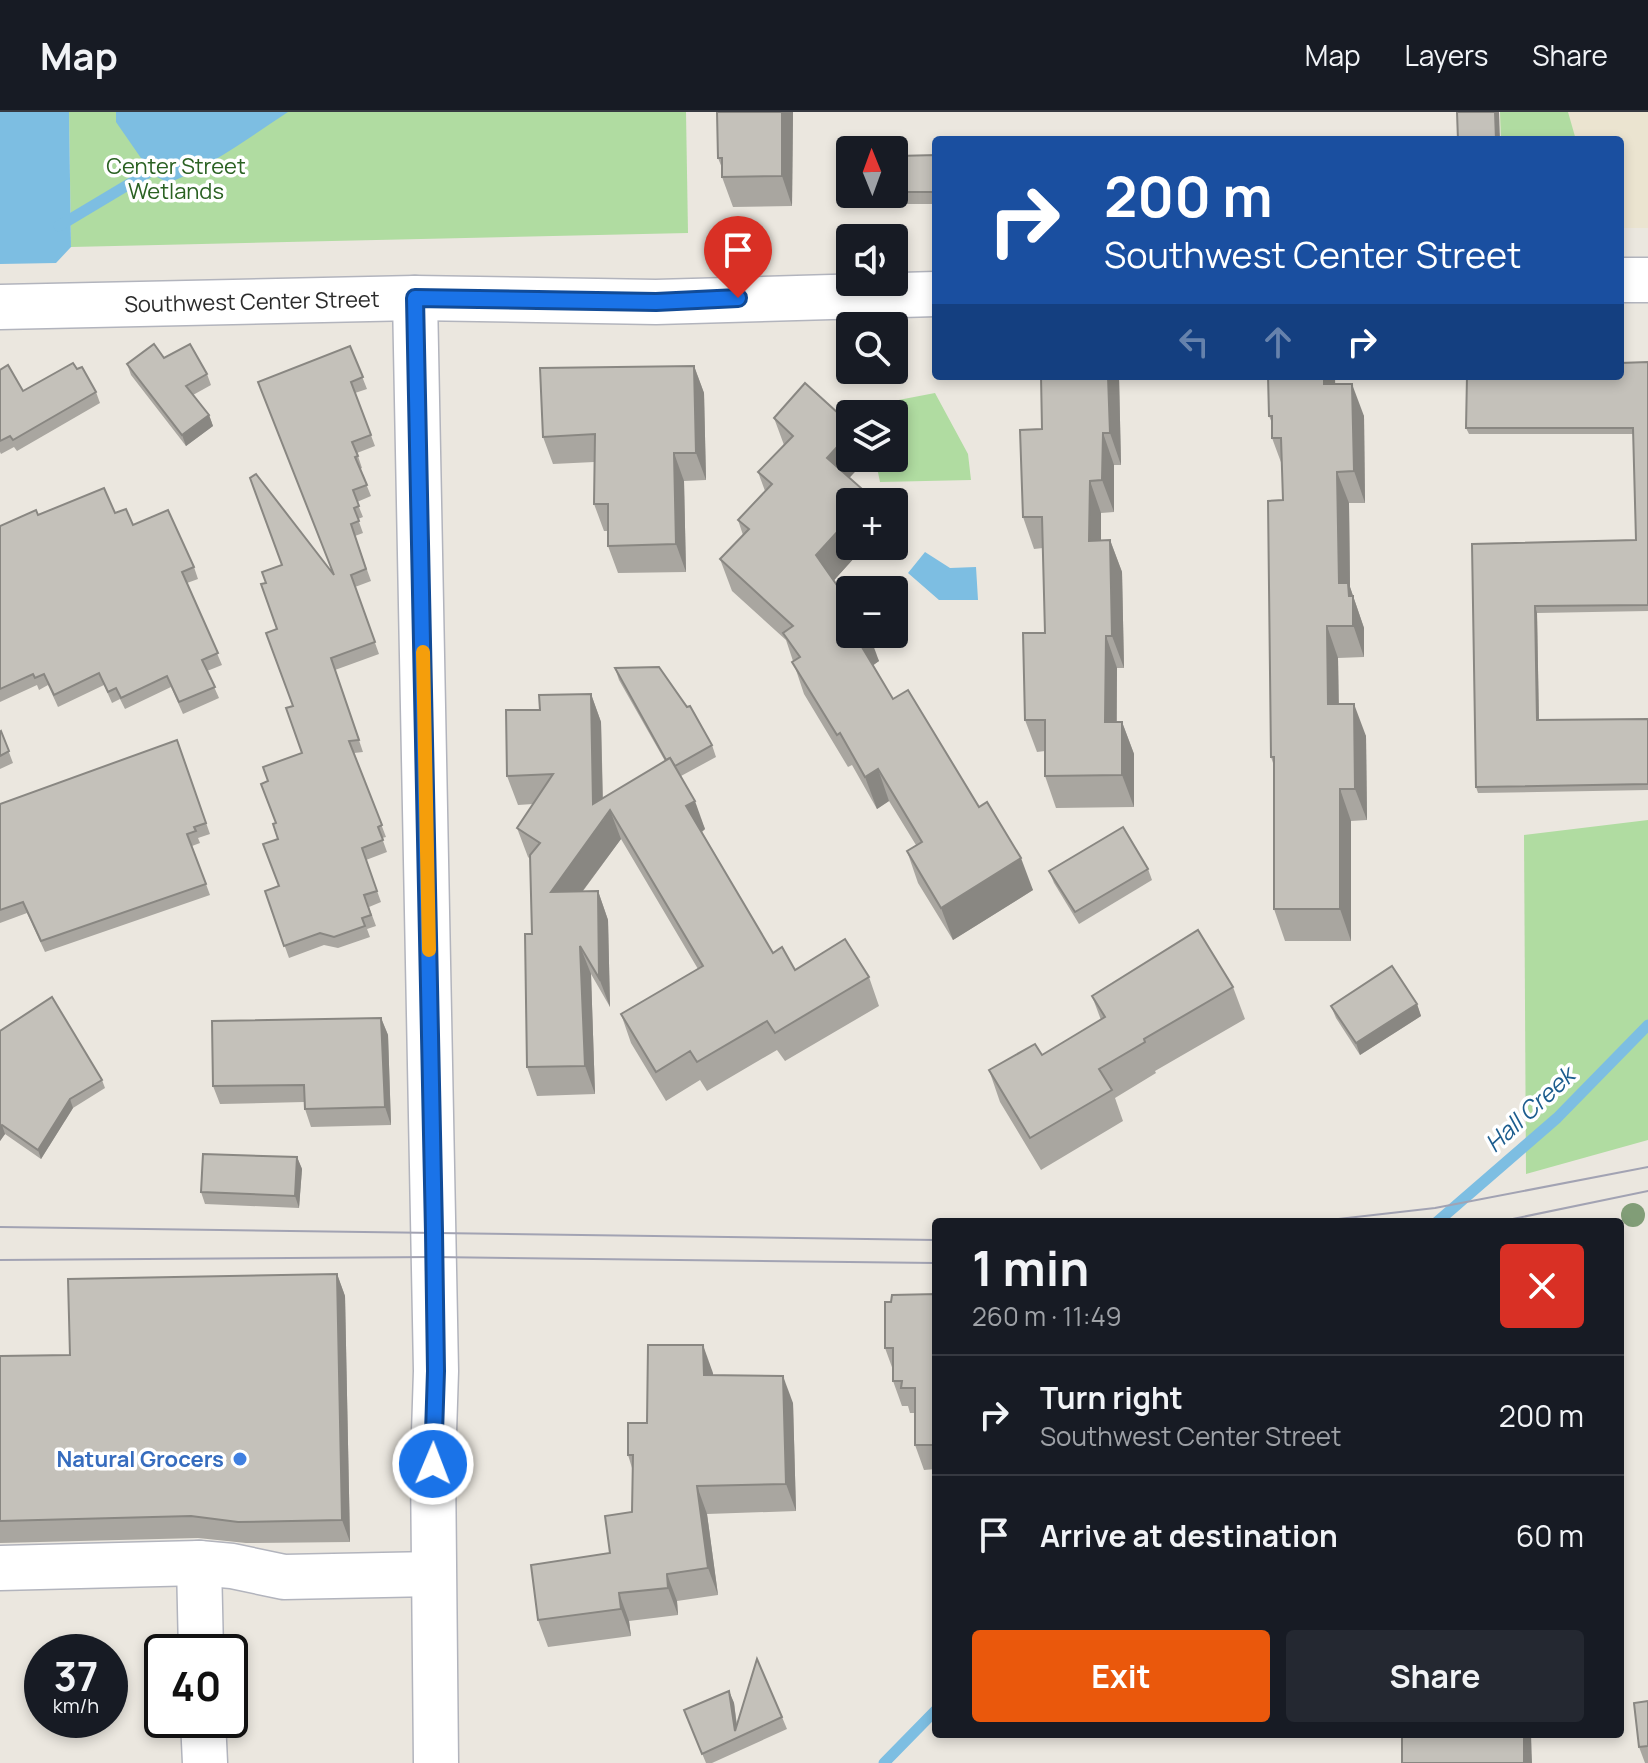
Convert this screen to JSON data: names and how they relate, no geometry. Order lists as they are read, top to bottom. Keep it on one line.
{"streets":{"street":["Southwest Center Street"]},"water":["Hall Creek"],"parks":["Center Street Wetlands"],"places":["Natural Grocers"],"north":"top","page":{"header":"Map","nav":["Map","Layers","Share"],"map_buttons":["+","−"],"turn":["200 m","Southwest Center Street"],"heading":["1 min","260 m · 11:49"],"list":[{"name":"Turn right","note":"Southwest Center Street","value":"200 m"},{"name":"Arrive at destination","value":"60 m"}],"buttons":["Exit","Share"],"speed":"37 km/h","limit":"40"}}
